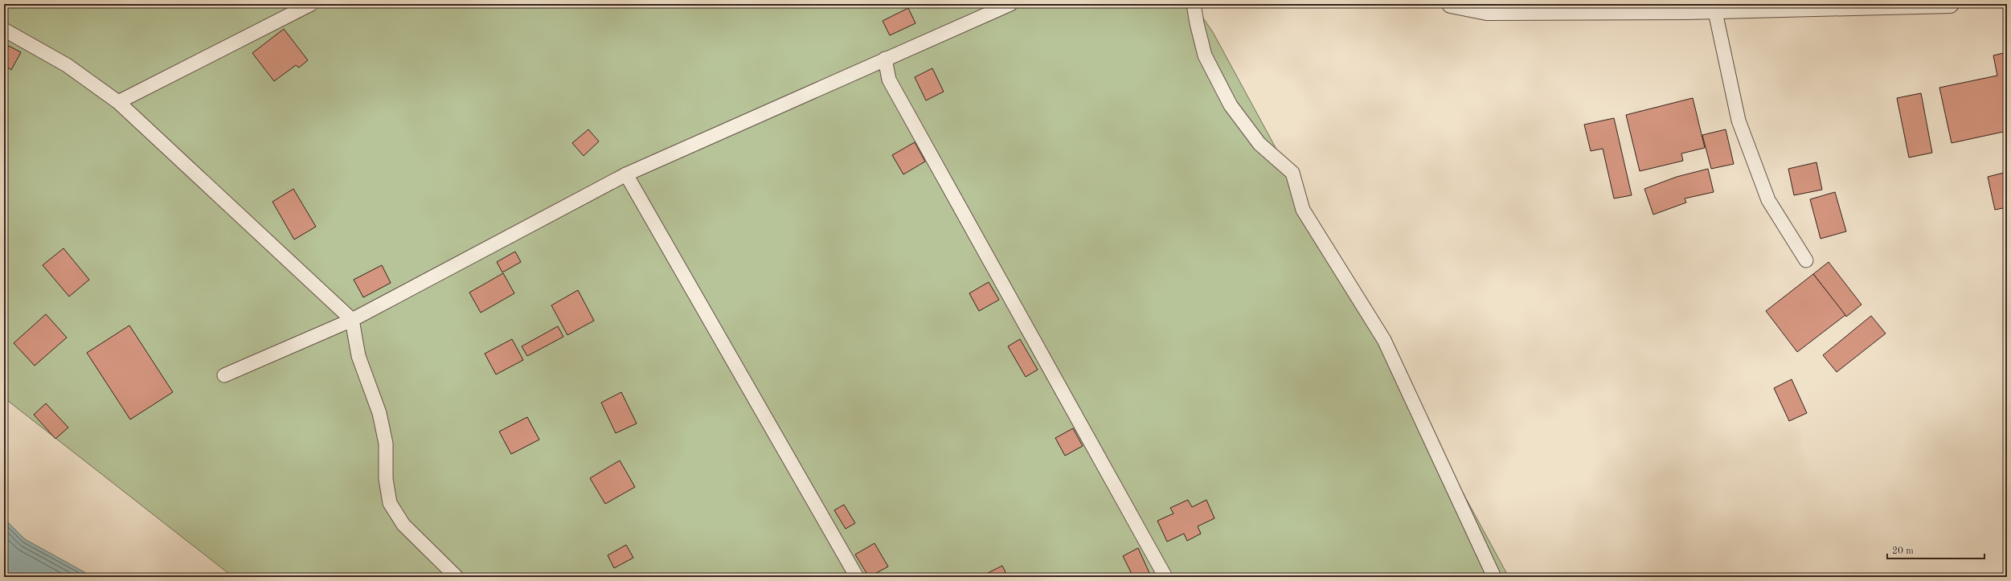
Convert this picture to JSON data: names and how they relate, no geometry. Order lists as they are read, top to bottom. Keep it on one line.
{"scale_bar":"20 m"}
